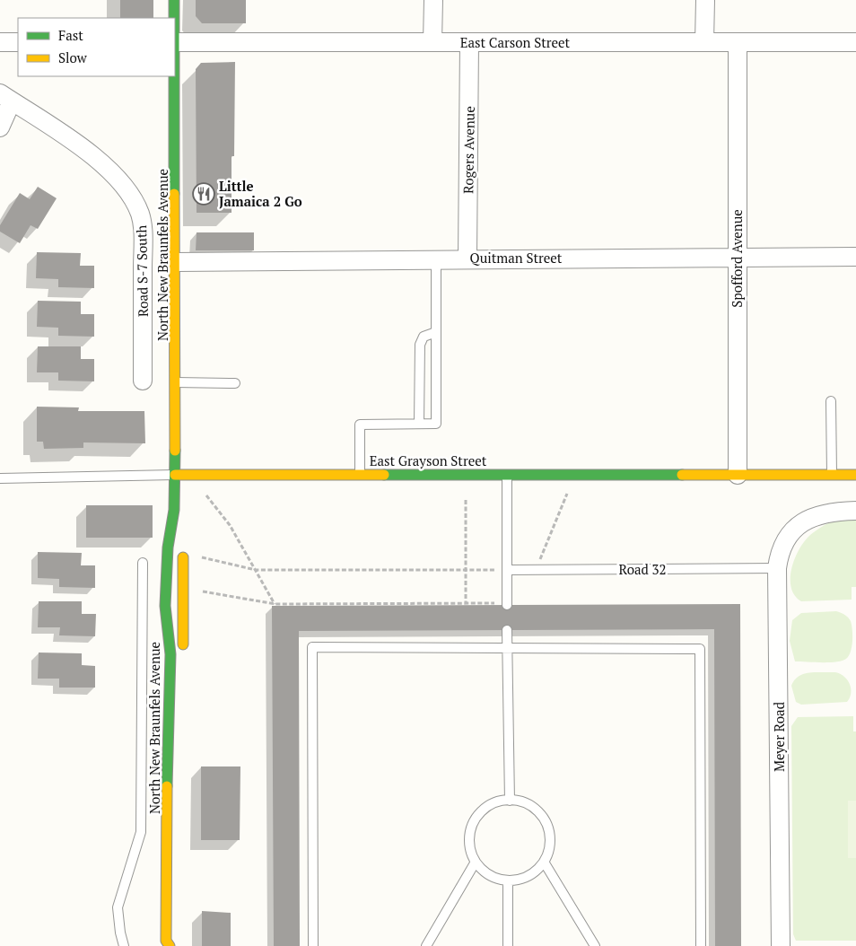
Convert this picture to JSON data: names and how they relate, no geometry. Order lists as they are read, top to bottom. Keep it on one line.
{"streets":{"street":["East Carson Street","Rogers Avenue","North New Braunfels Avenue","Quitman Street","Spofford Avenue","Road S-7 South","East Grayson Street","Meyer Road"],"lane":["Road 32"]},"crossings":[["East Carson Street","Rogers Avenue"],["East Carson Street","Spofford Avenue"],["Rogers Avenue","Quitman Street"],["North New Braunfels Avenue","Quitman Street"],["North New Braunfels Avenue","East Grayson Street"],["Quitman Street","Spofford Avenue"],["Spofford Avenue","East Grayson Street"],["Road 32","Meyer Road"]],"places":{"restaurant":["Little Jamaica 2 Go"]},"legend":["Fast","Slow"]}
